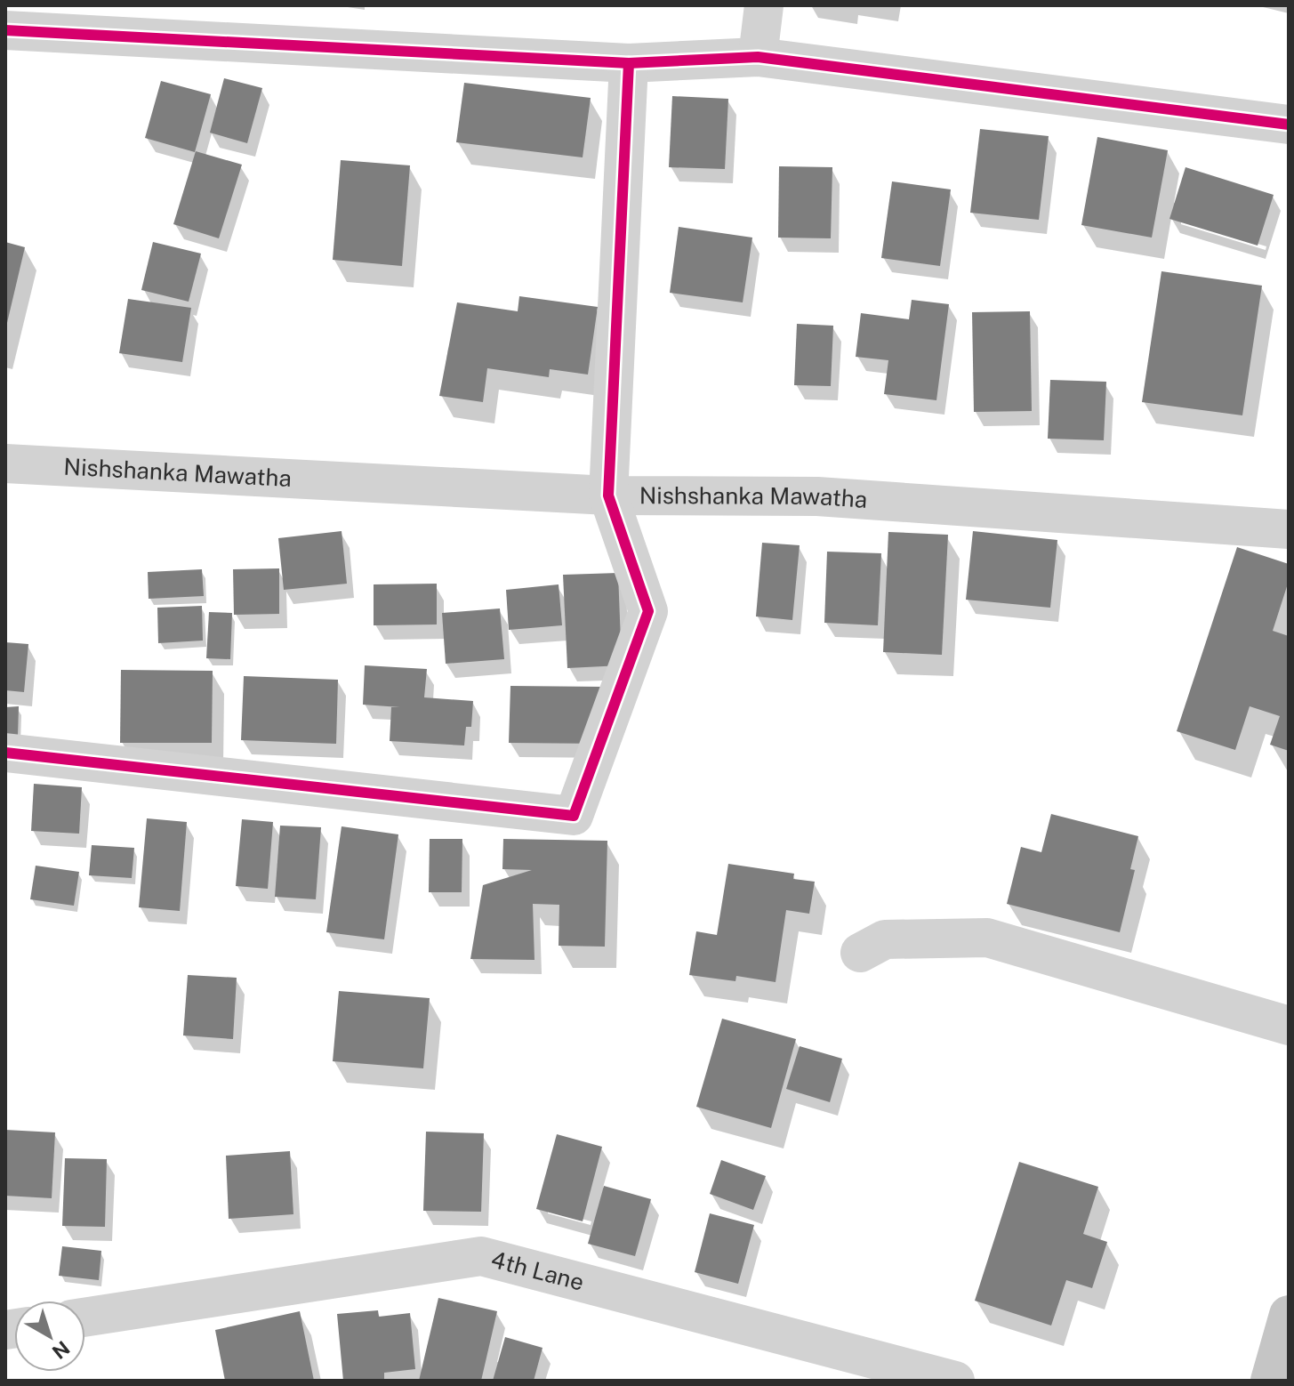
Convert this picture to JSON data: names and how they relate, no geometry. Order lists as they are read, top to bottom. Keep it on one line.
{"streets":{"street":["Nishshanka Mawatha","4th Lane"]},"north":"bottom right"}
